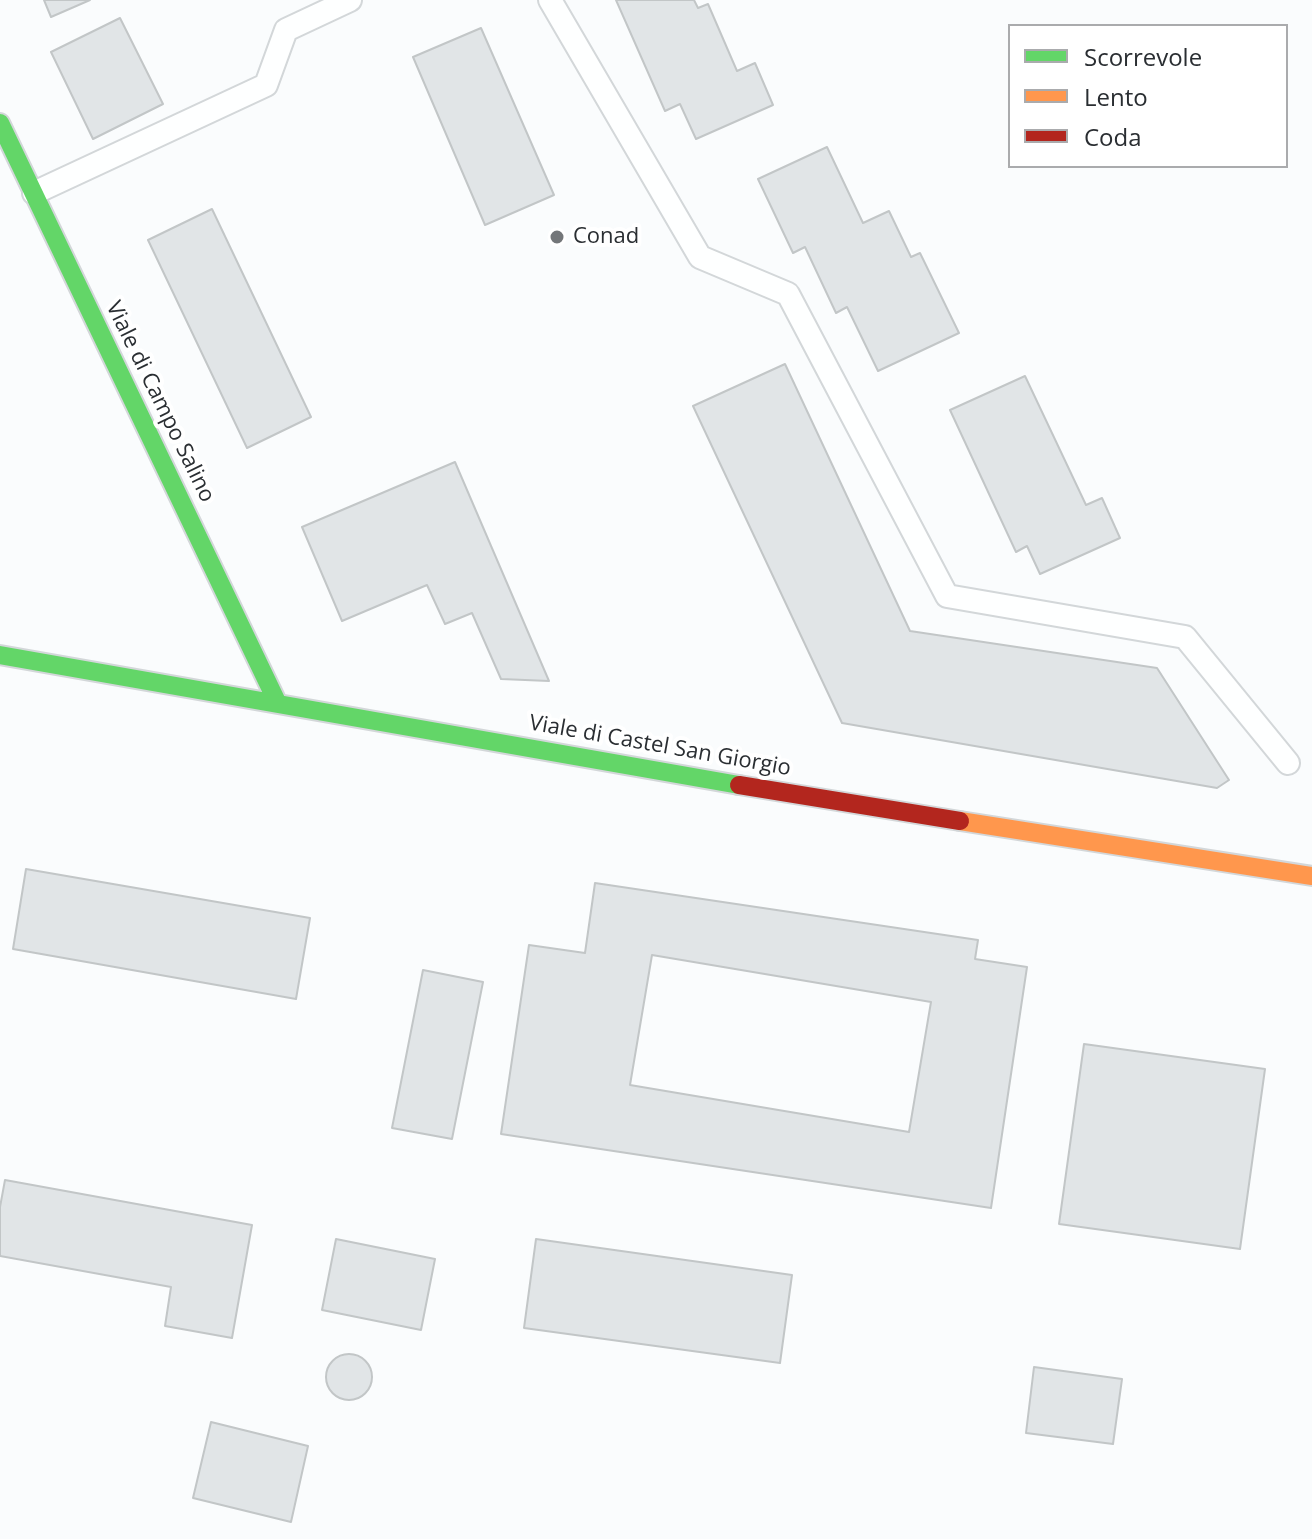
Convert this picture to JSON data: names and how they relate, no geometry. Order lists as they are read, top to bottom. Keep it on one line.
{"streets":{"street":["Viale di Campo Salino","Viale di Castel San Giorgio"]},"crossings":[["Viale di Campo Salino","Viale di Castel San Giorgio"]],"places":["Conad"],"legend":["Scorrevole","Lento","Coda"]}
